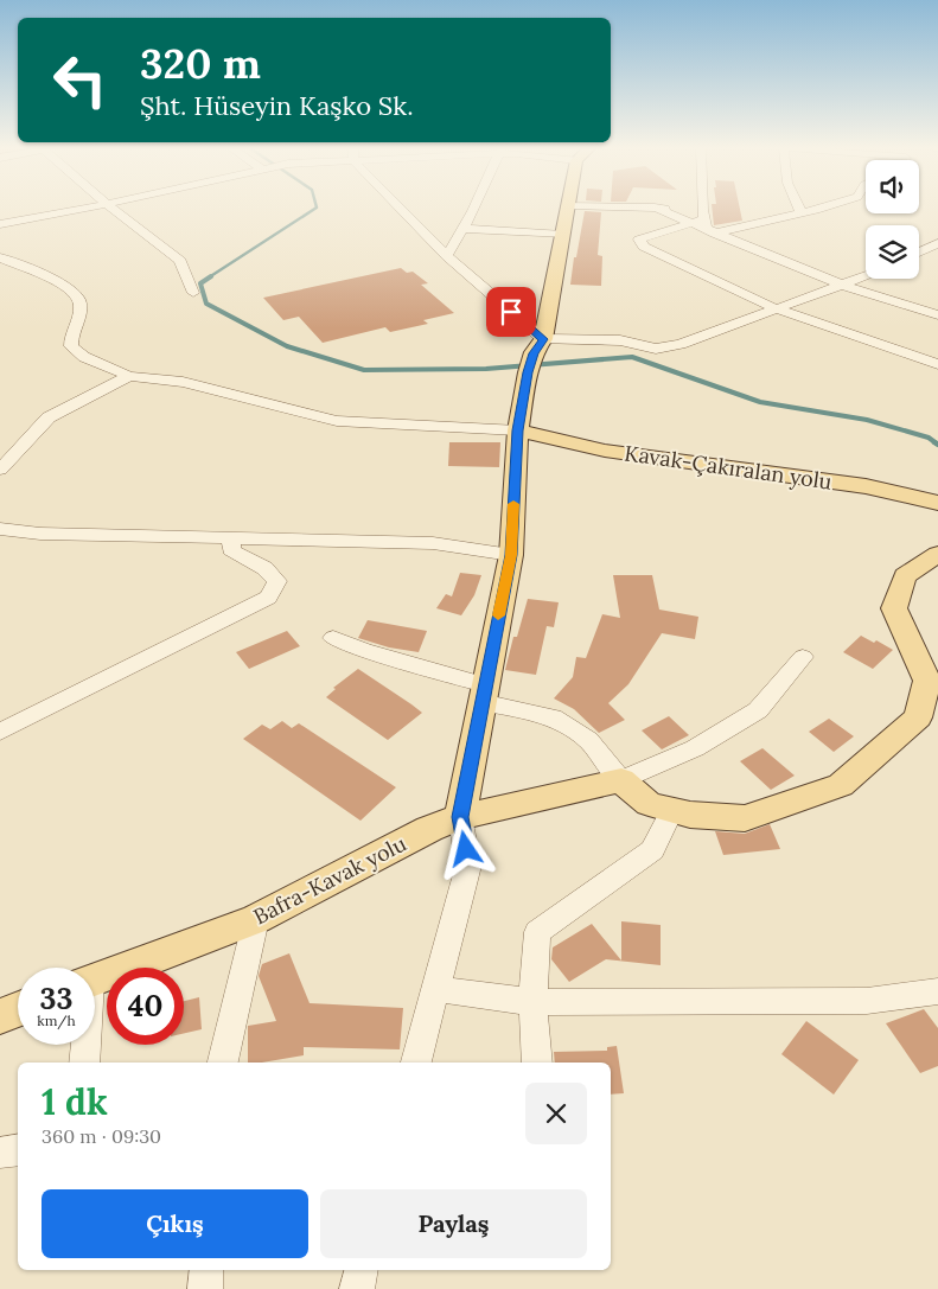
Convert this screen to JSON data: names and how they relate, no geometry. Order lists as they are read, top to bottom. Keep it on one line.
{"streets":{"main road":["Kavak-Çakıralan yolu","Bafra-Kavak yolu"]},"page":{"turn":["320 m","Şht. Hüseyin Kaşko Sk."],"speed":"33 km/h","limit":"40","heading":["1 dk","360 m · 09:30"],"buttons":["Çıkış","Paylaş"]}}
